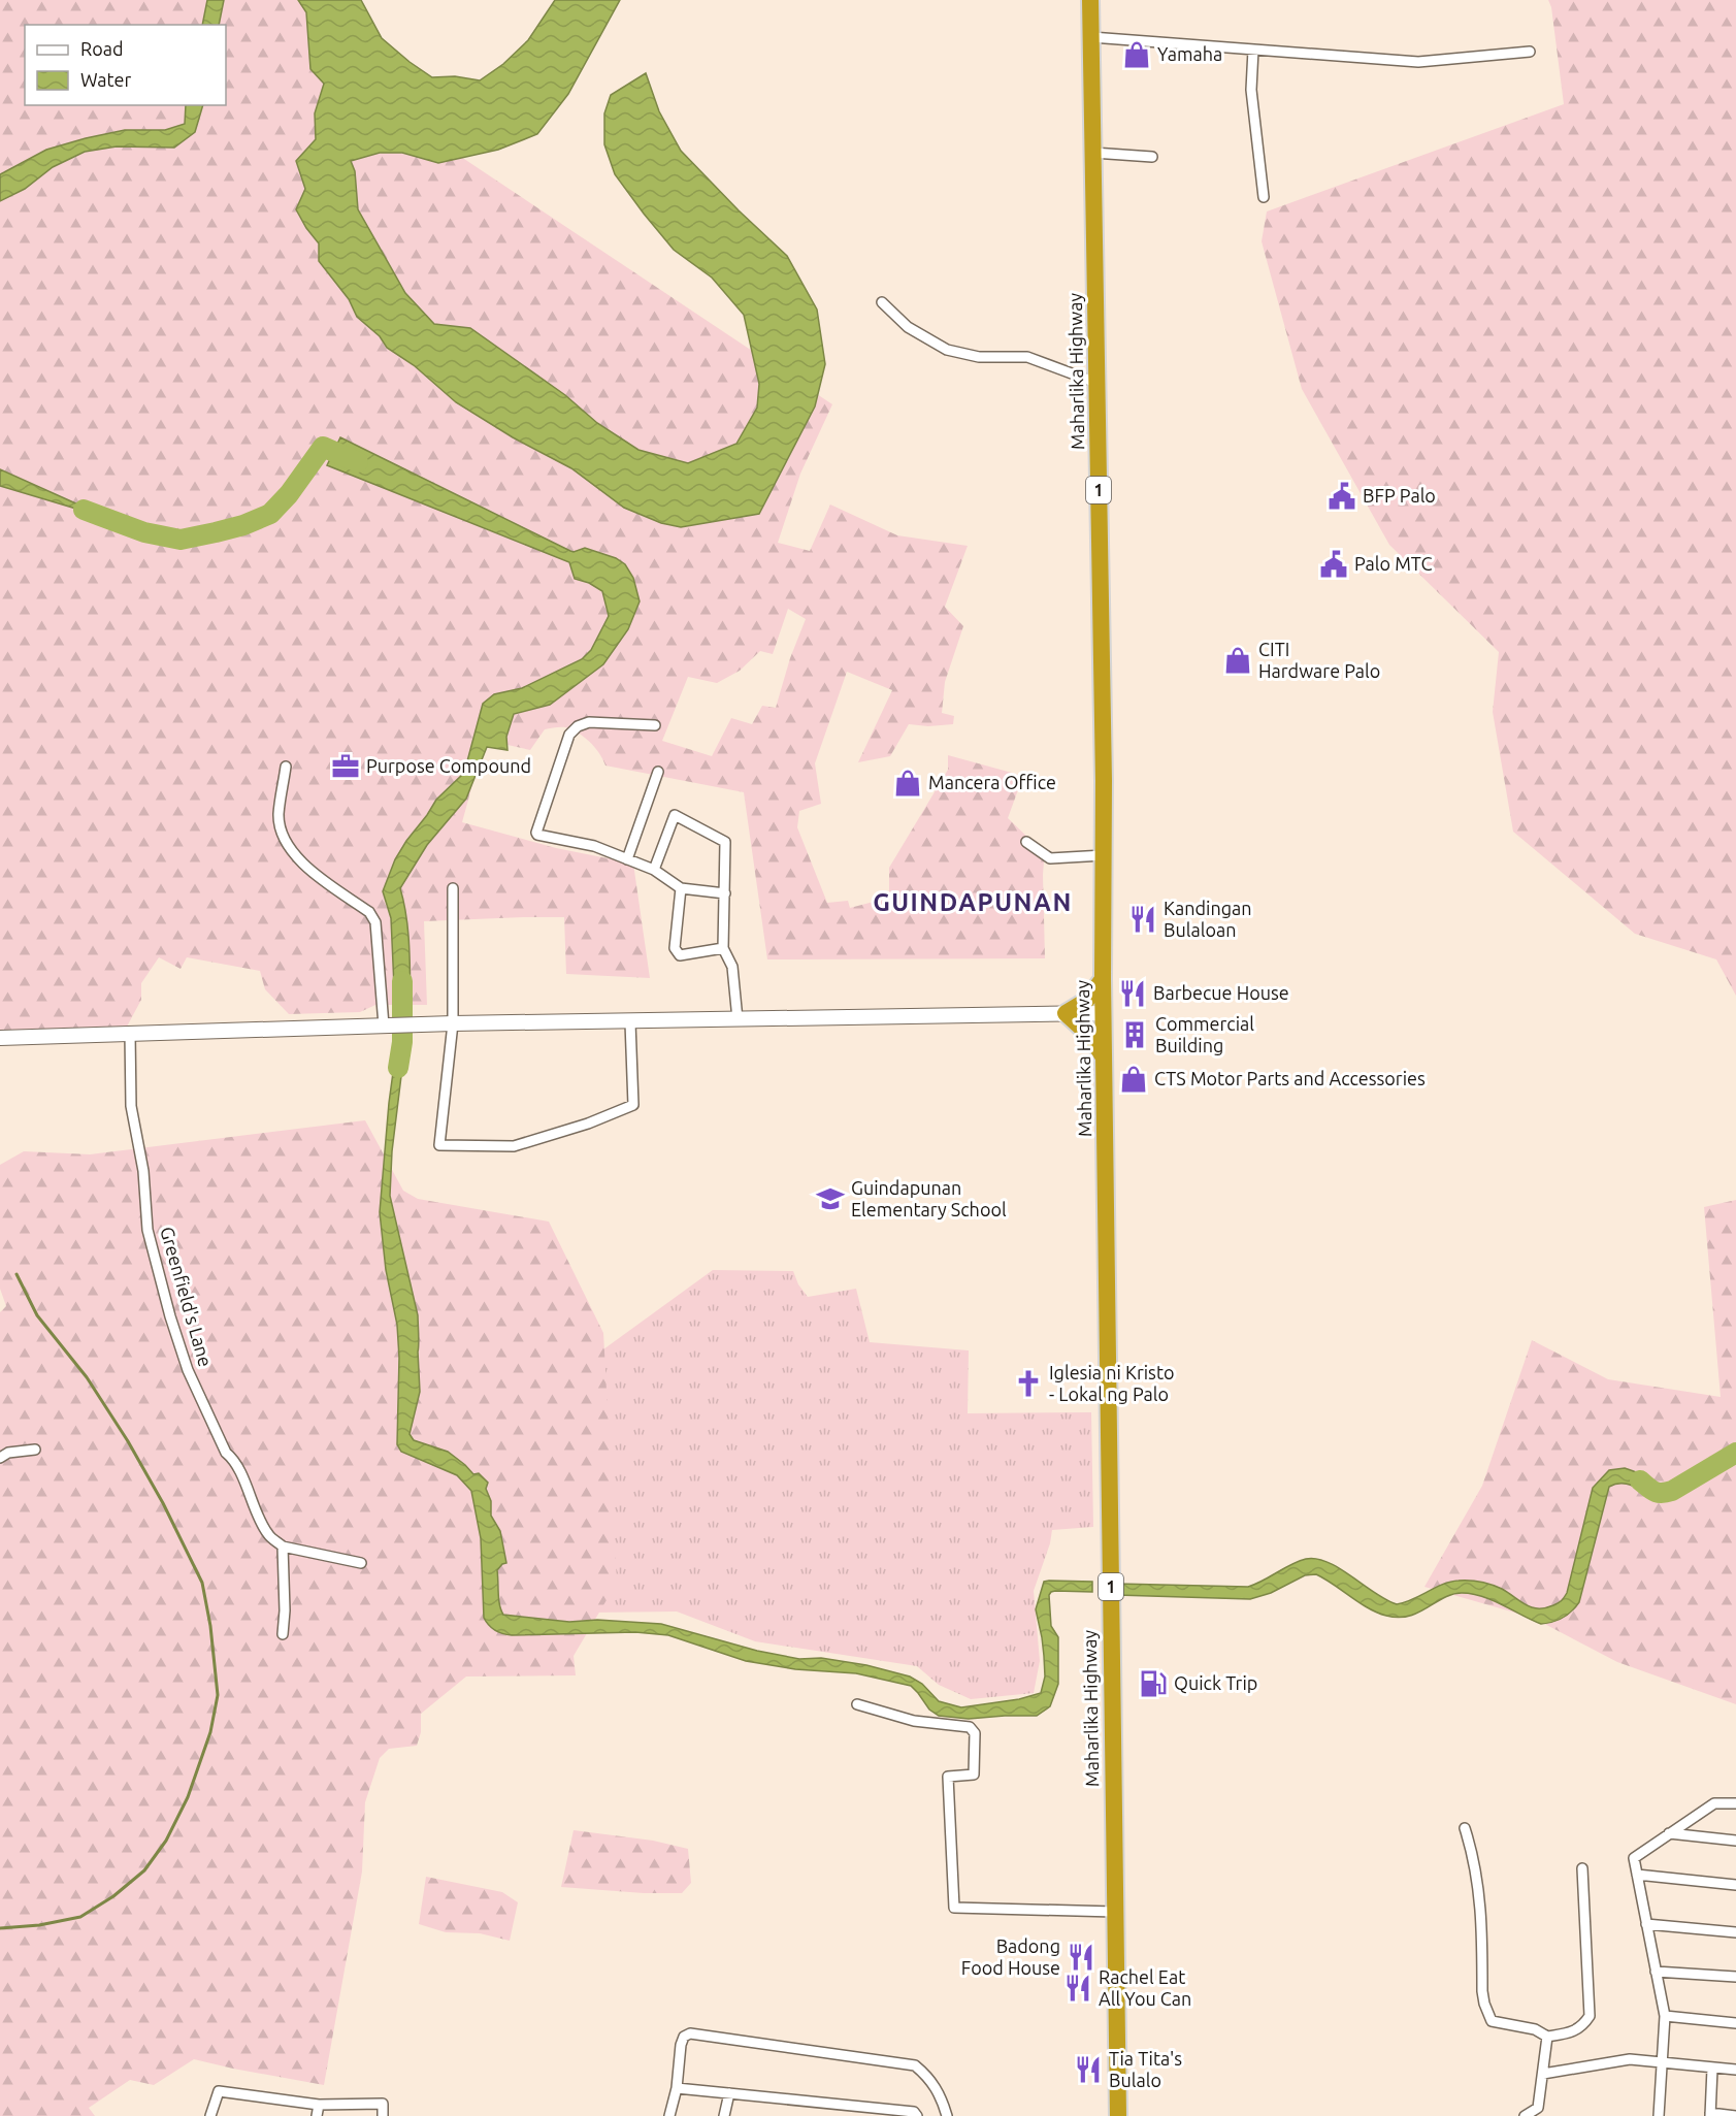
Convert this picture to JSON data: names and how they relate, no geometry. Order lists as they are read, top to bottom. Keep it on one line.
{"streets":{"highway":["Maharlika Highway","1"],"street":["Greenfield's Lane"]},"districts":["GUINDAPUNAN"],"places":{"shop":["Yamaha","CITI Hardware Palo","Mancera Office","CTS Motor Parts and Accessories"],"public building":["BFP Palo","Palo MTC"],"office":["Purpose Compound"],"restaurant":["Kandingan Bulaloan","Barbecue House","Badong Food House","Rachel Eat All You Can","Tia Tita's Bulalo"],"building":["Commercial Building"],"school or university":["Guindapunan Elementary School"],"church":["Iglesia ni Kristo - Lokal ng Palo"],"fuel station":["Quick Trip"]},"legend":["Road","Water"]}
